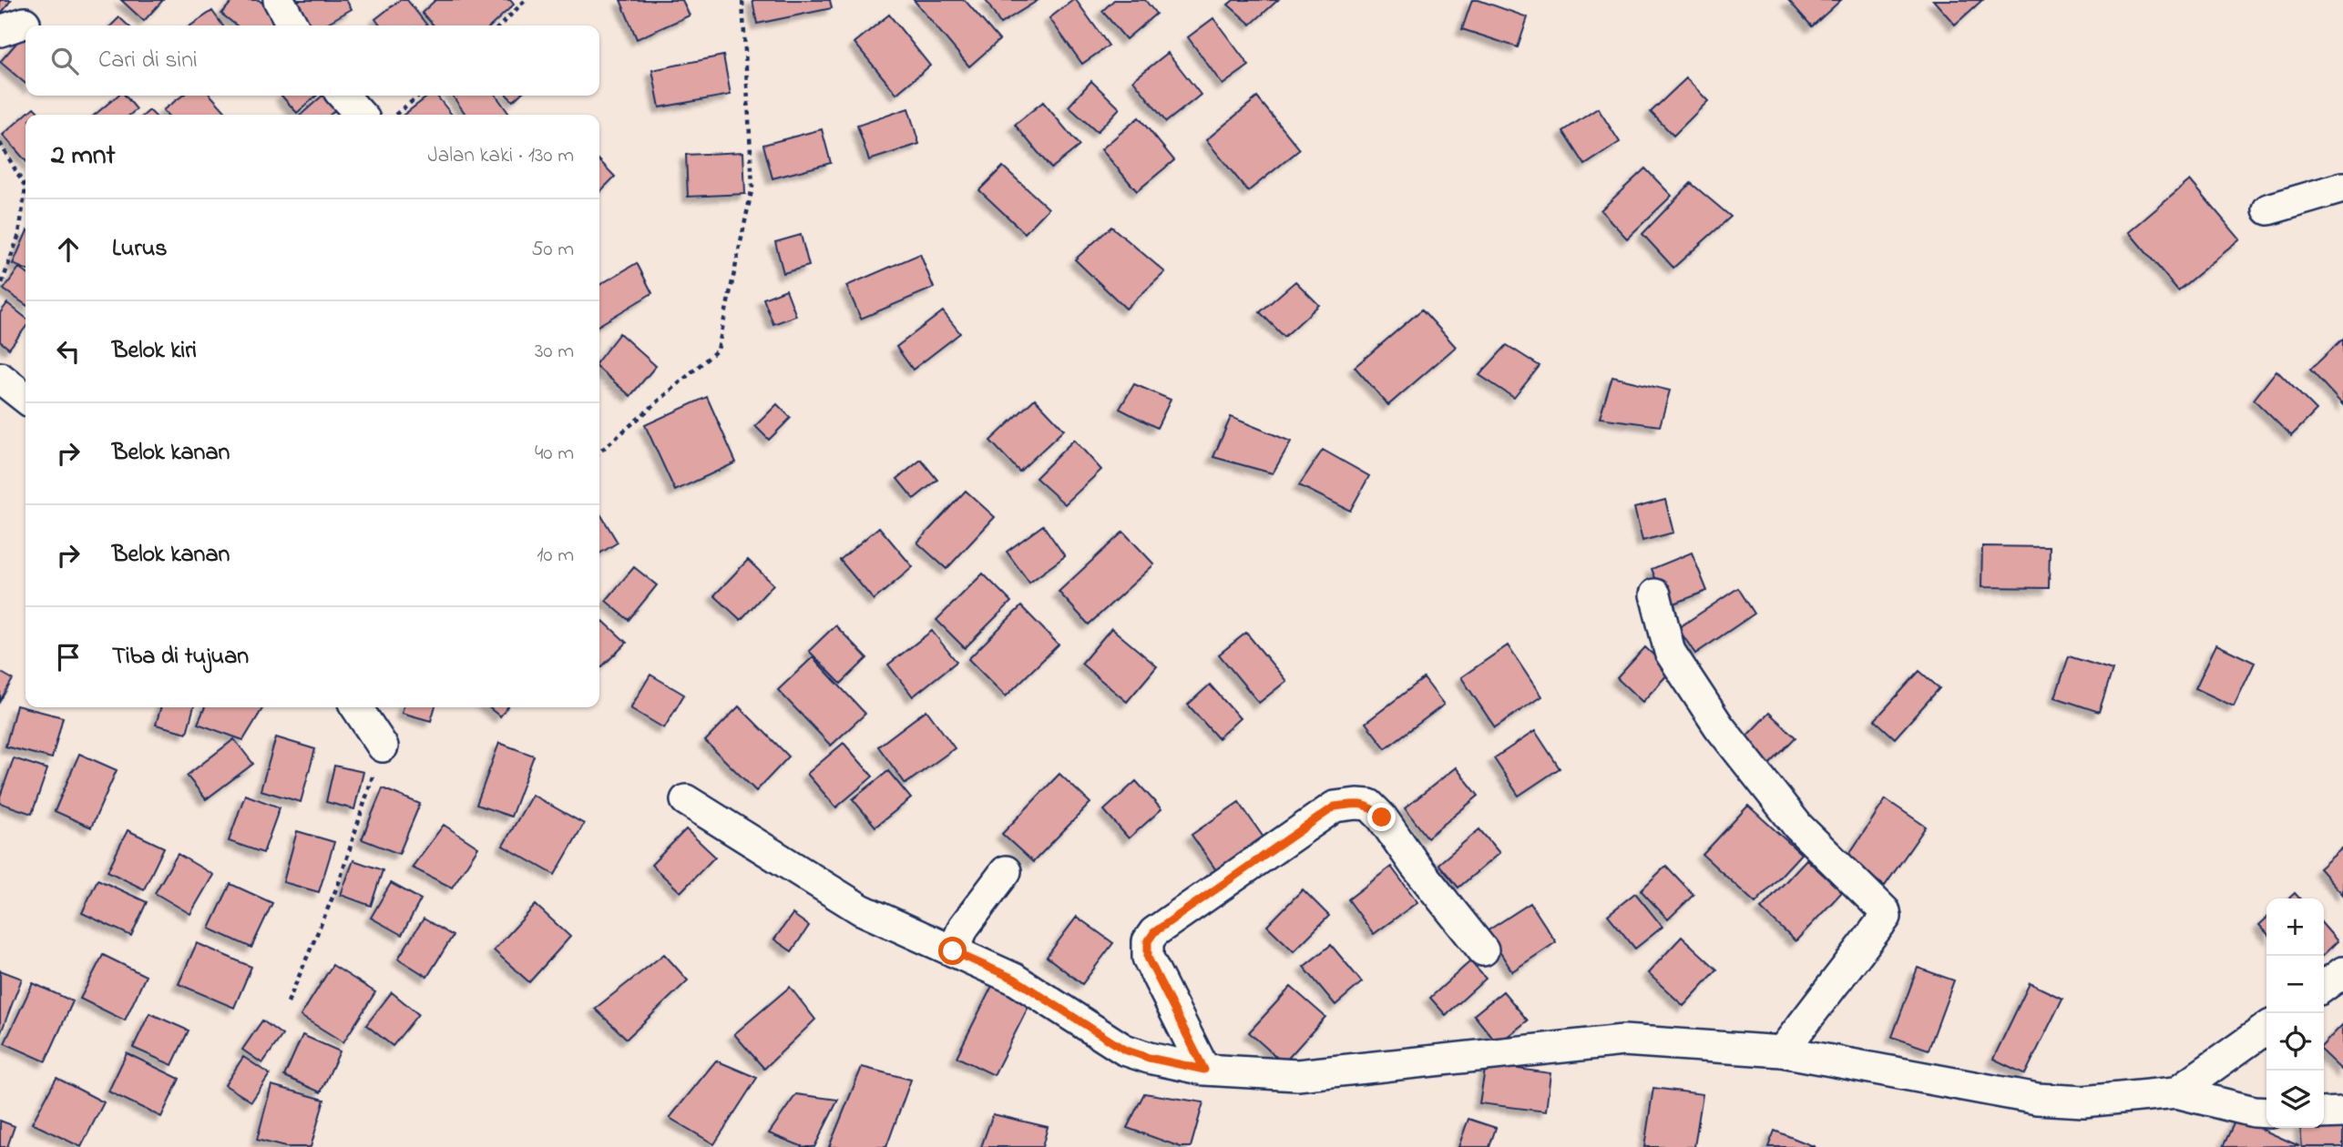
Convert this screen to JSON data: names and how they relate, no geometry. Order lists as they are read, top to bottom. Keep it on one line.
{"page":{"search":"Cari di sini","heading":["2 mnt","Jalan kaki · 130 m"],"list":[["Lurus","50 m"],["Belok kiri","30 m"],["Belok kanan","40 m"],["Belok kanan","10 m"],"Tiba di tujuan"],"map_buttons":["+","−"]}}
